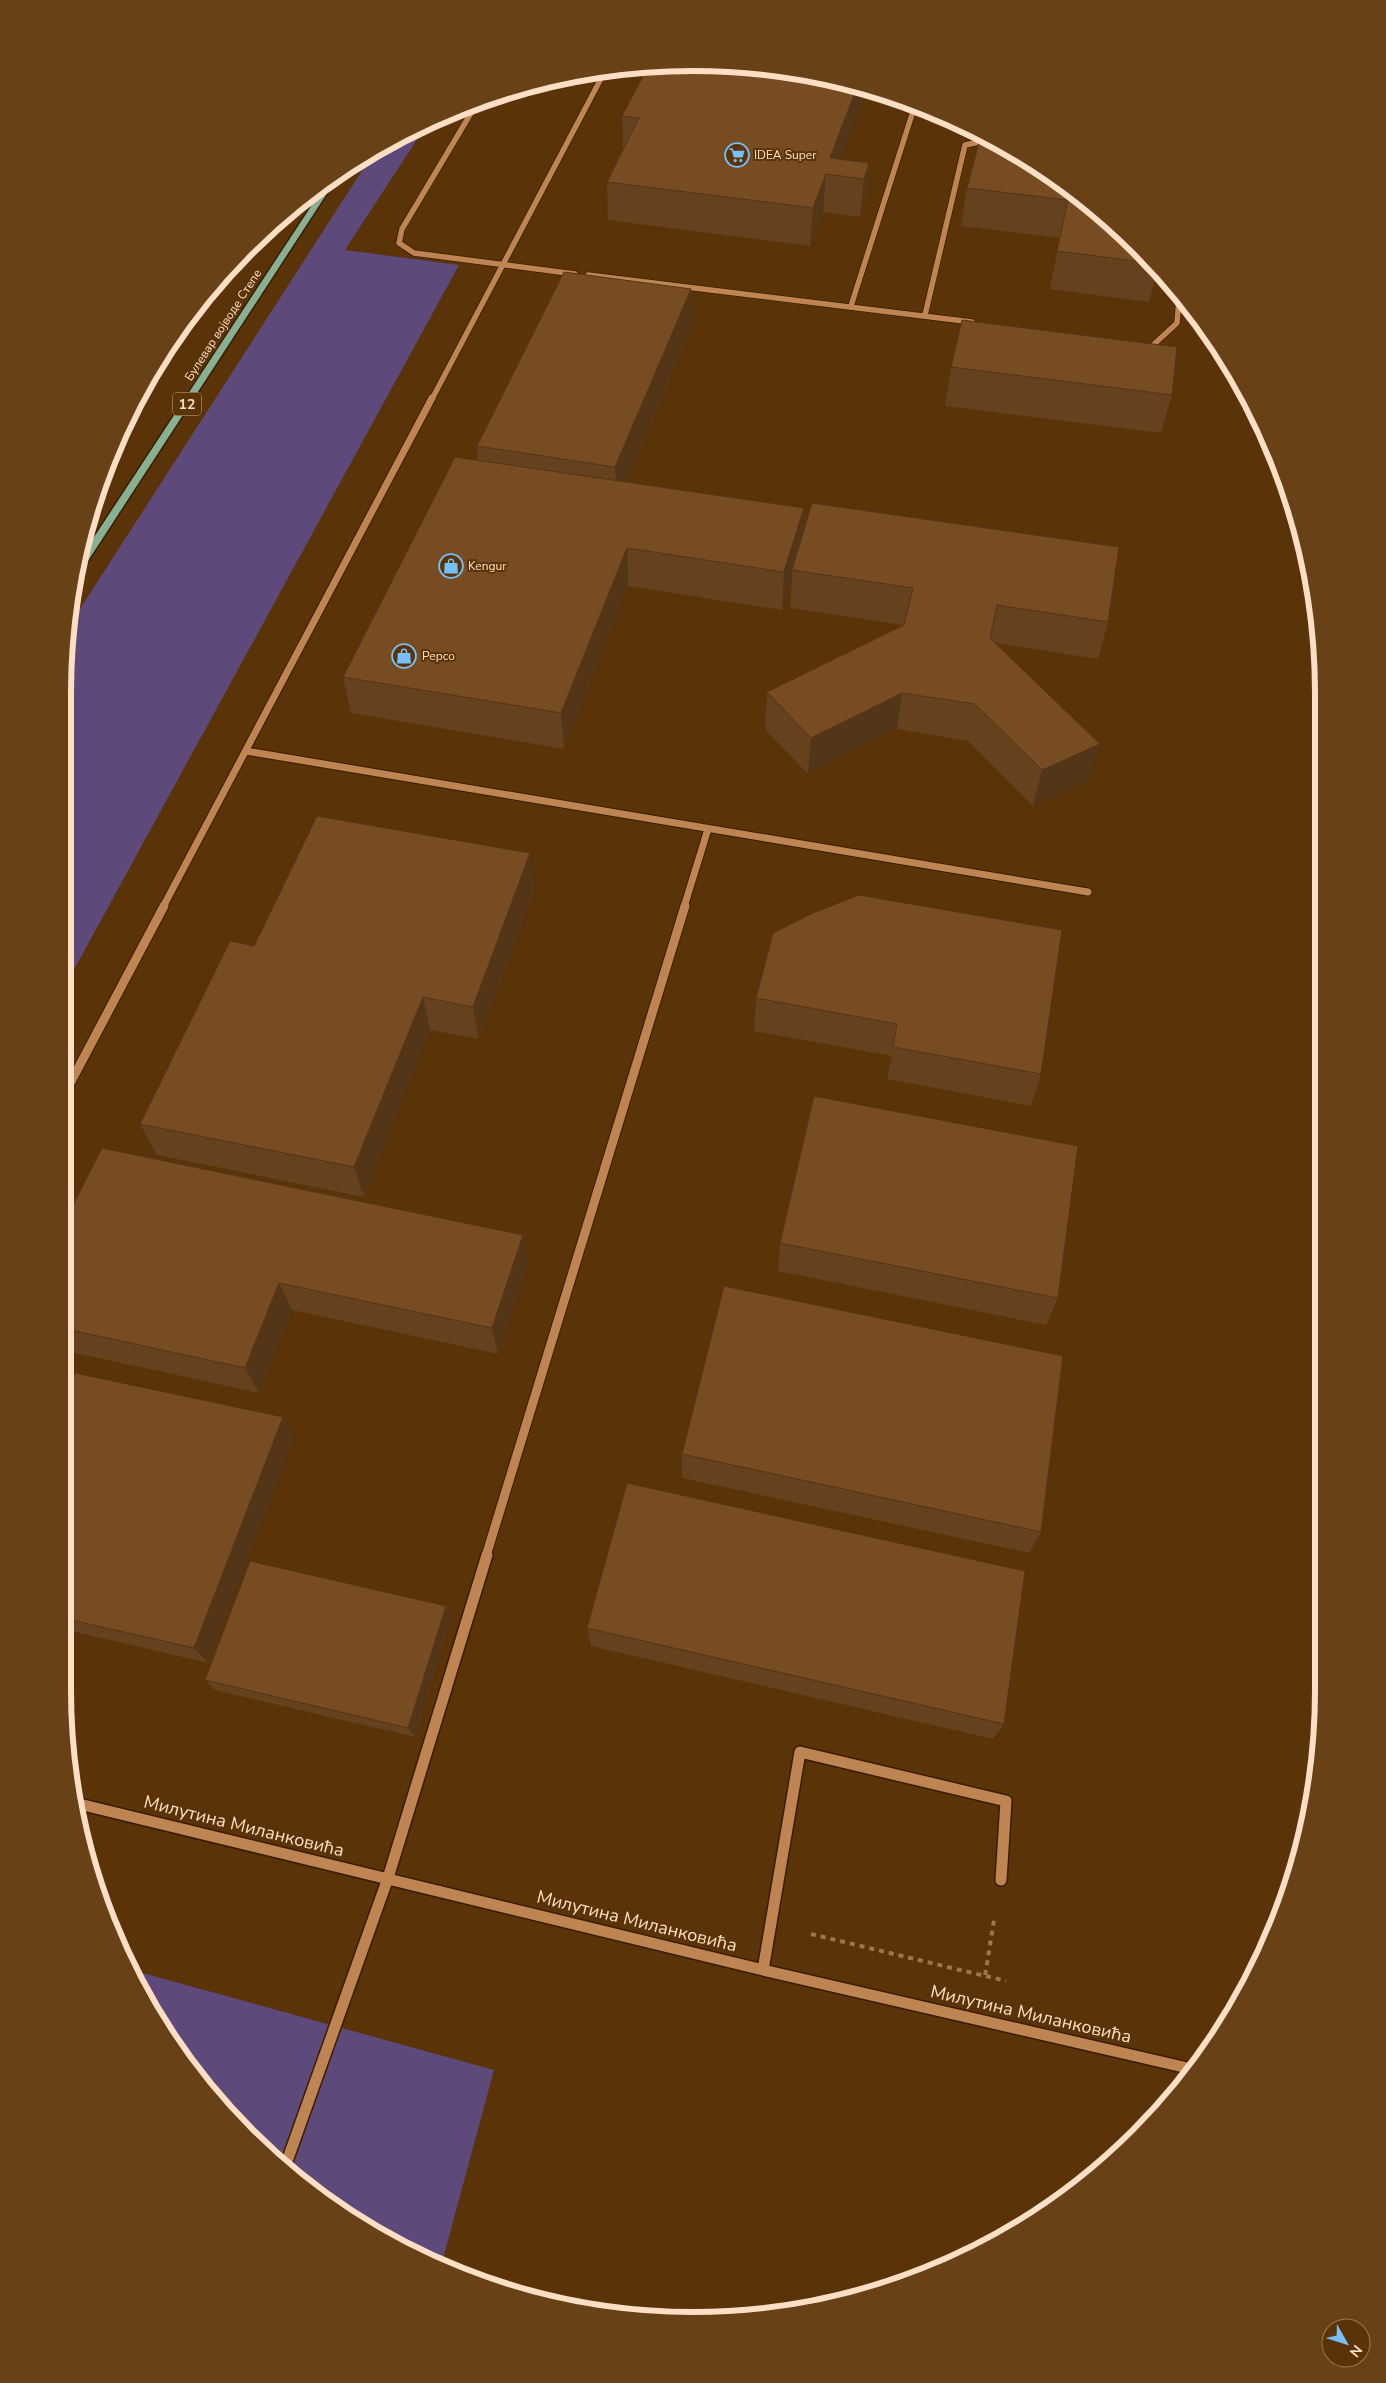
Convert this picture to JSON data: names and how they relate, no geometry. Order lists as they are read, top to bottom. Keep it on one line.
{"streets":{"main road":["Булевар војводе Степе","12"],"street":["Милутина Миланковића"]},"places":{"supermarket":["IDEA Super"],"shop":["Kengur","Pepco"]},"north":"bottom right"}
